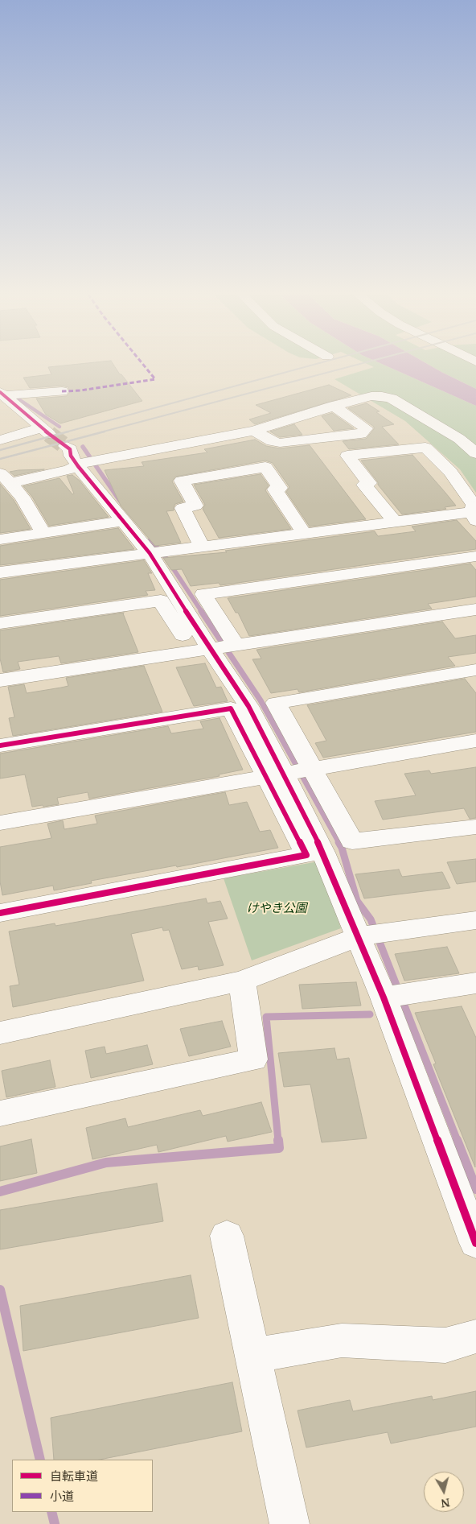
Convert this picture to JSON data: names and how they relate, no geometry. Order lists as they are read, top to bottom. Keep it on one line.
{"parks":["けやき公園"],"legend":["自転車道","小道"],"north":"bottom"}
